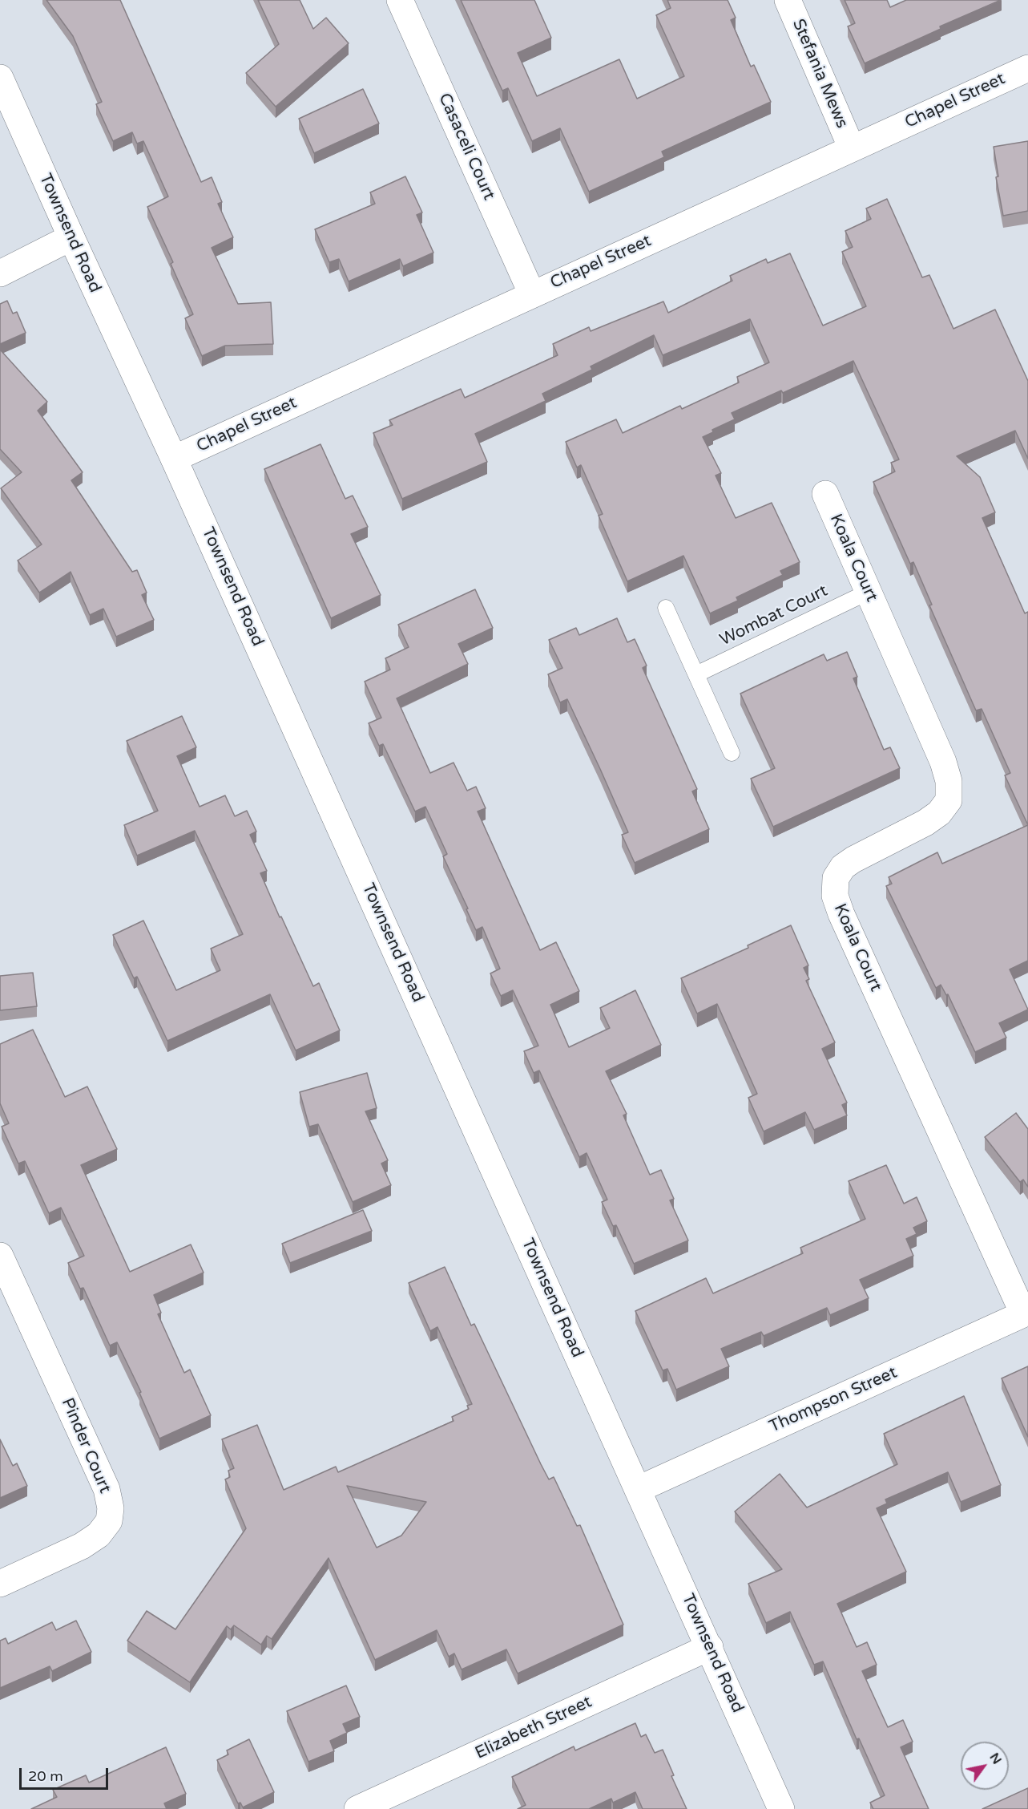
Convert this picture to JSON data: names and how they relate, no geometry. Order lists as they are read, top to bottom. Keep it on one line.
{"streets":{"street":["Stefania Mews","Chapel Street","Casaceli Court","Townsend Road","Koala Court","Thompson Street","Pinder Court","Elizabeth Street"],"lane":["Wombat Court"]},"crossings":[["Stefania Mews","Chapel Street"],["Chapel Street","Casaceli Court"],["Chapel Street","Townsend Road"],["Townsend Road","Thompson Street"],["Townsend Road","Elizabeth Street"],["Koala Court","Wombat Court"],["Koala Court","Thompson Street"]],"scale_bar":"20 m","north":"top right"}
